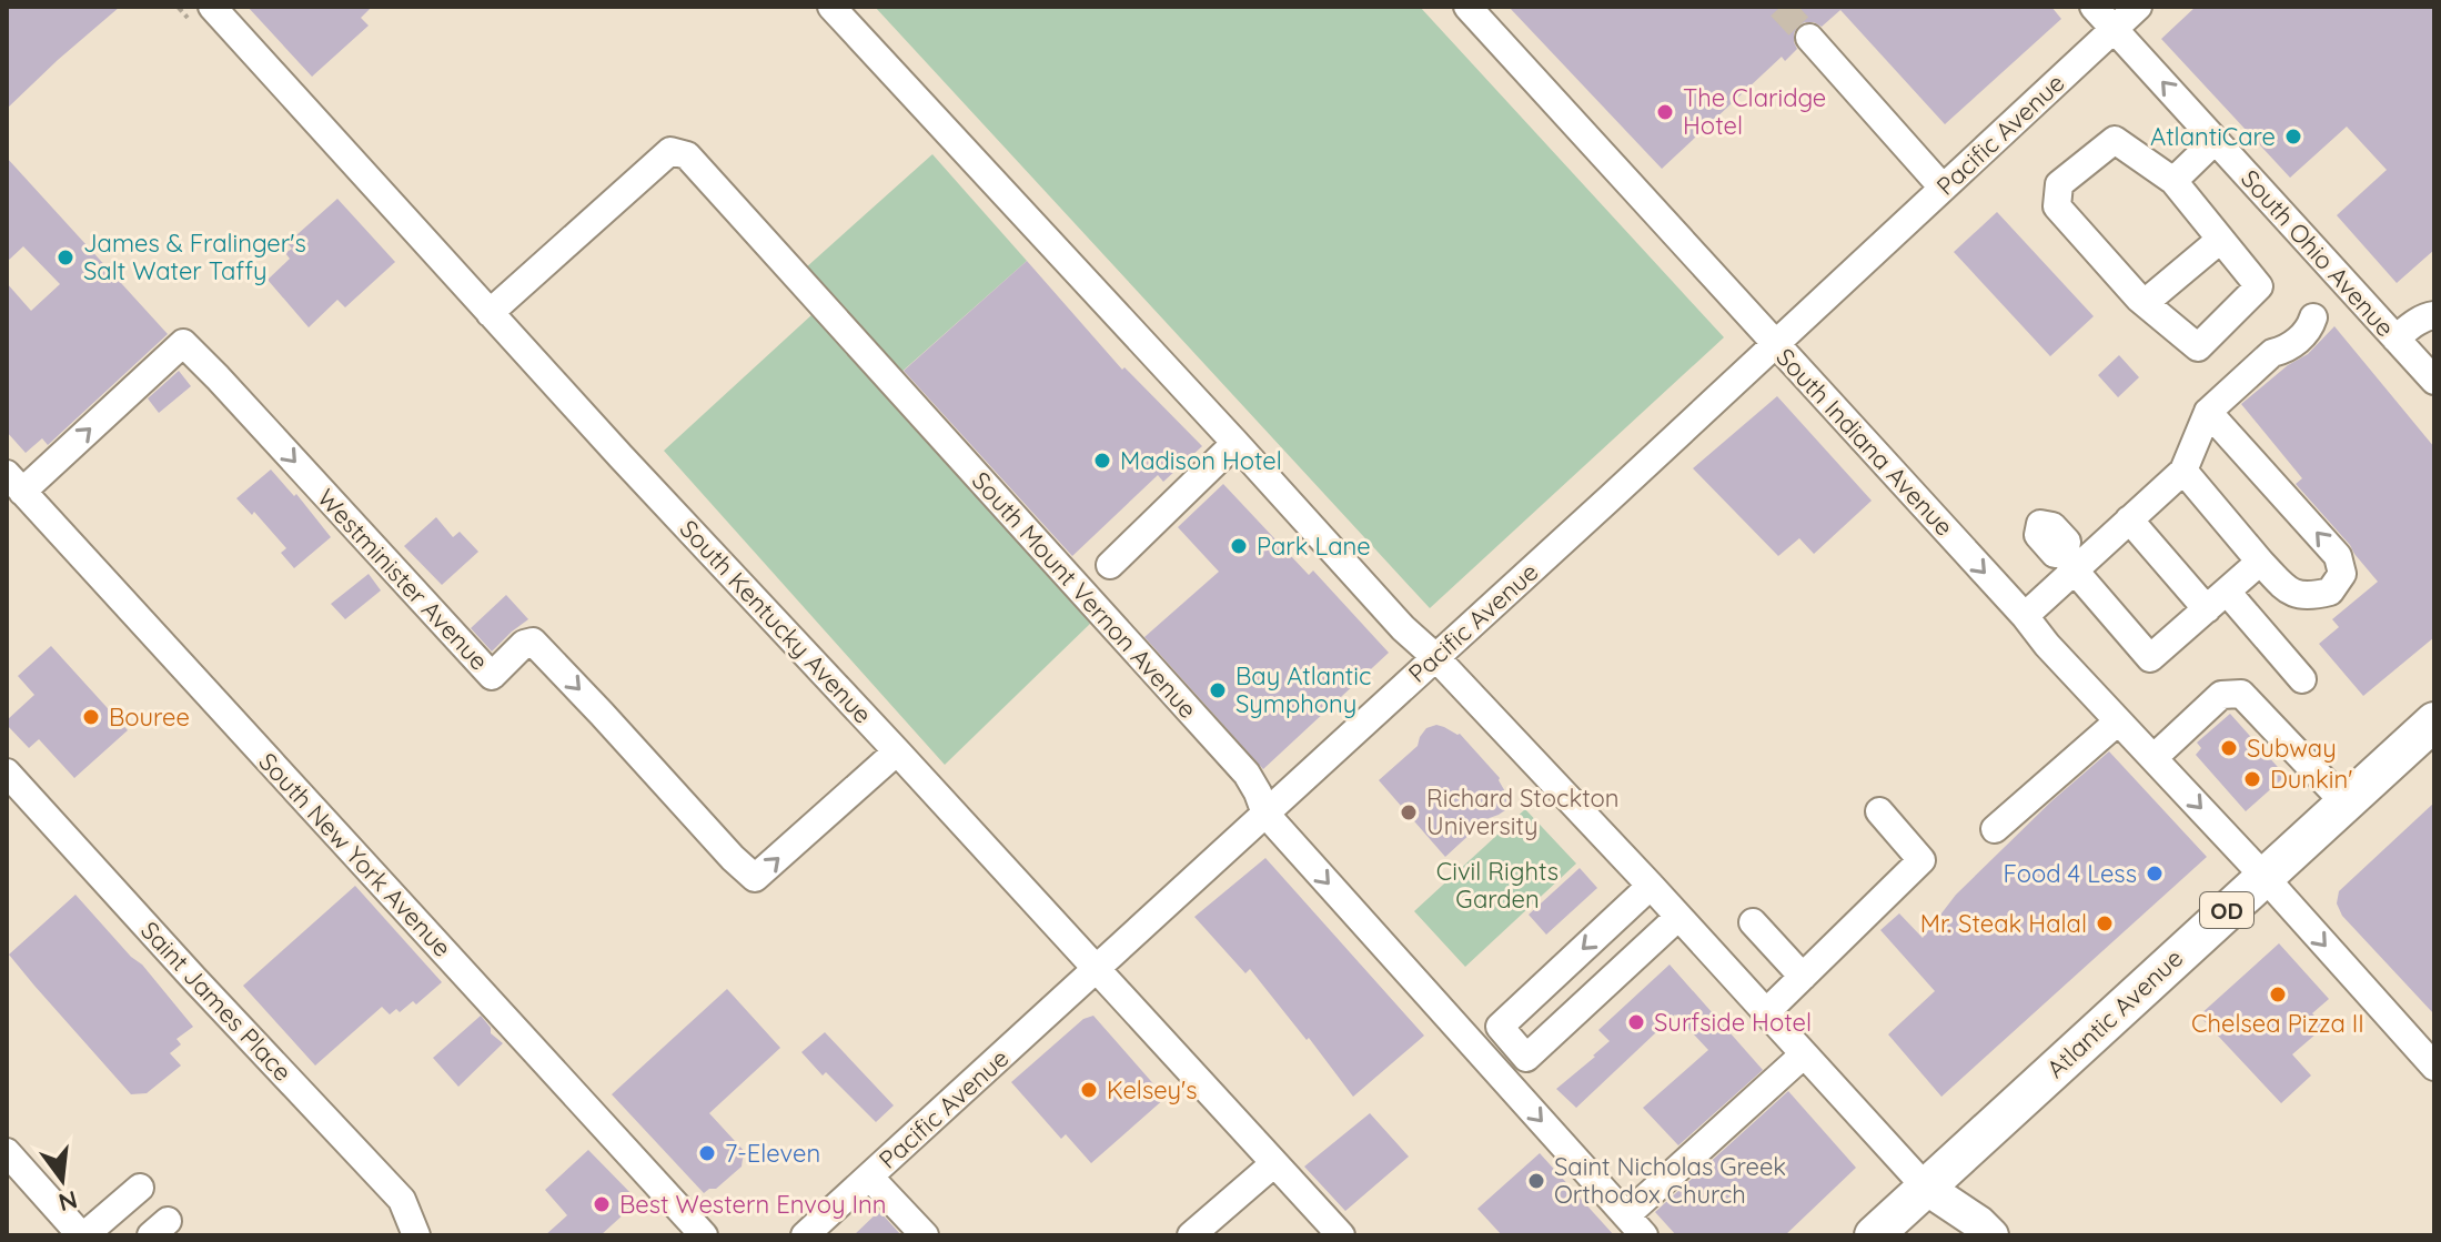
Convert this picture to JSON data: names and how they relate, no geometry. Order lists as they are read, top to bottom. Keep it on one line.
{"streets":{"highway":["OD","Atlantic Avenue"],"street":["Pacific Avenue","South Ohio Avenue","South Indiana Avenue","Westminister Avenue","South Mount Vernon Avenue","South Kentucky Avenue","South New York Avenue","Saint James Place"]},"crossings":[["Pacific Avenue","South Ohio Avenue"],["Pacific Avenue","South Indiana Avenue"],["Pacific Avenue","South Mount Vernon Avenue"],["Pacific Avenue","South Kentucky Avenue"],["South Indiana Avenue","Atlantic Avenue"],["Westminister Avenue","South Kentucky Avenue"],["Westminister Avenue","South New York Avenue"],["South Mount Vernon Avenue","South Kentucky Avenue"]],"one_way":["South Indiana Avenue"],"parks":["Civil Rights Garden"],"places":["The Claridge Hotel","AtlantiCare","James & Fralinger's Salt Water Taffy","Madison Hotel","Park Lane","Bay Atlantic Symphony","Bouree","Subway","Dunkin'","Richard Stockton University","Food 4 Less","Mr. Steak Halal","Chelsea Pizza II","Surfside Hotel","Kelsey's","7-Eleven","Saint Nicholas Greek Orthodox Church","Best Western Envoy Inn"],"north":"bottom"}
